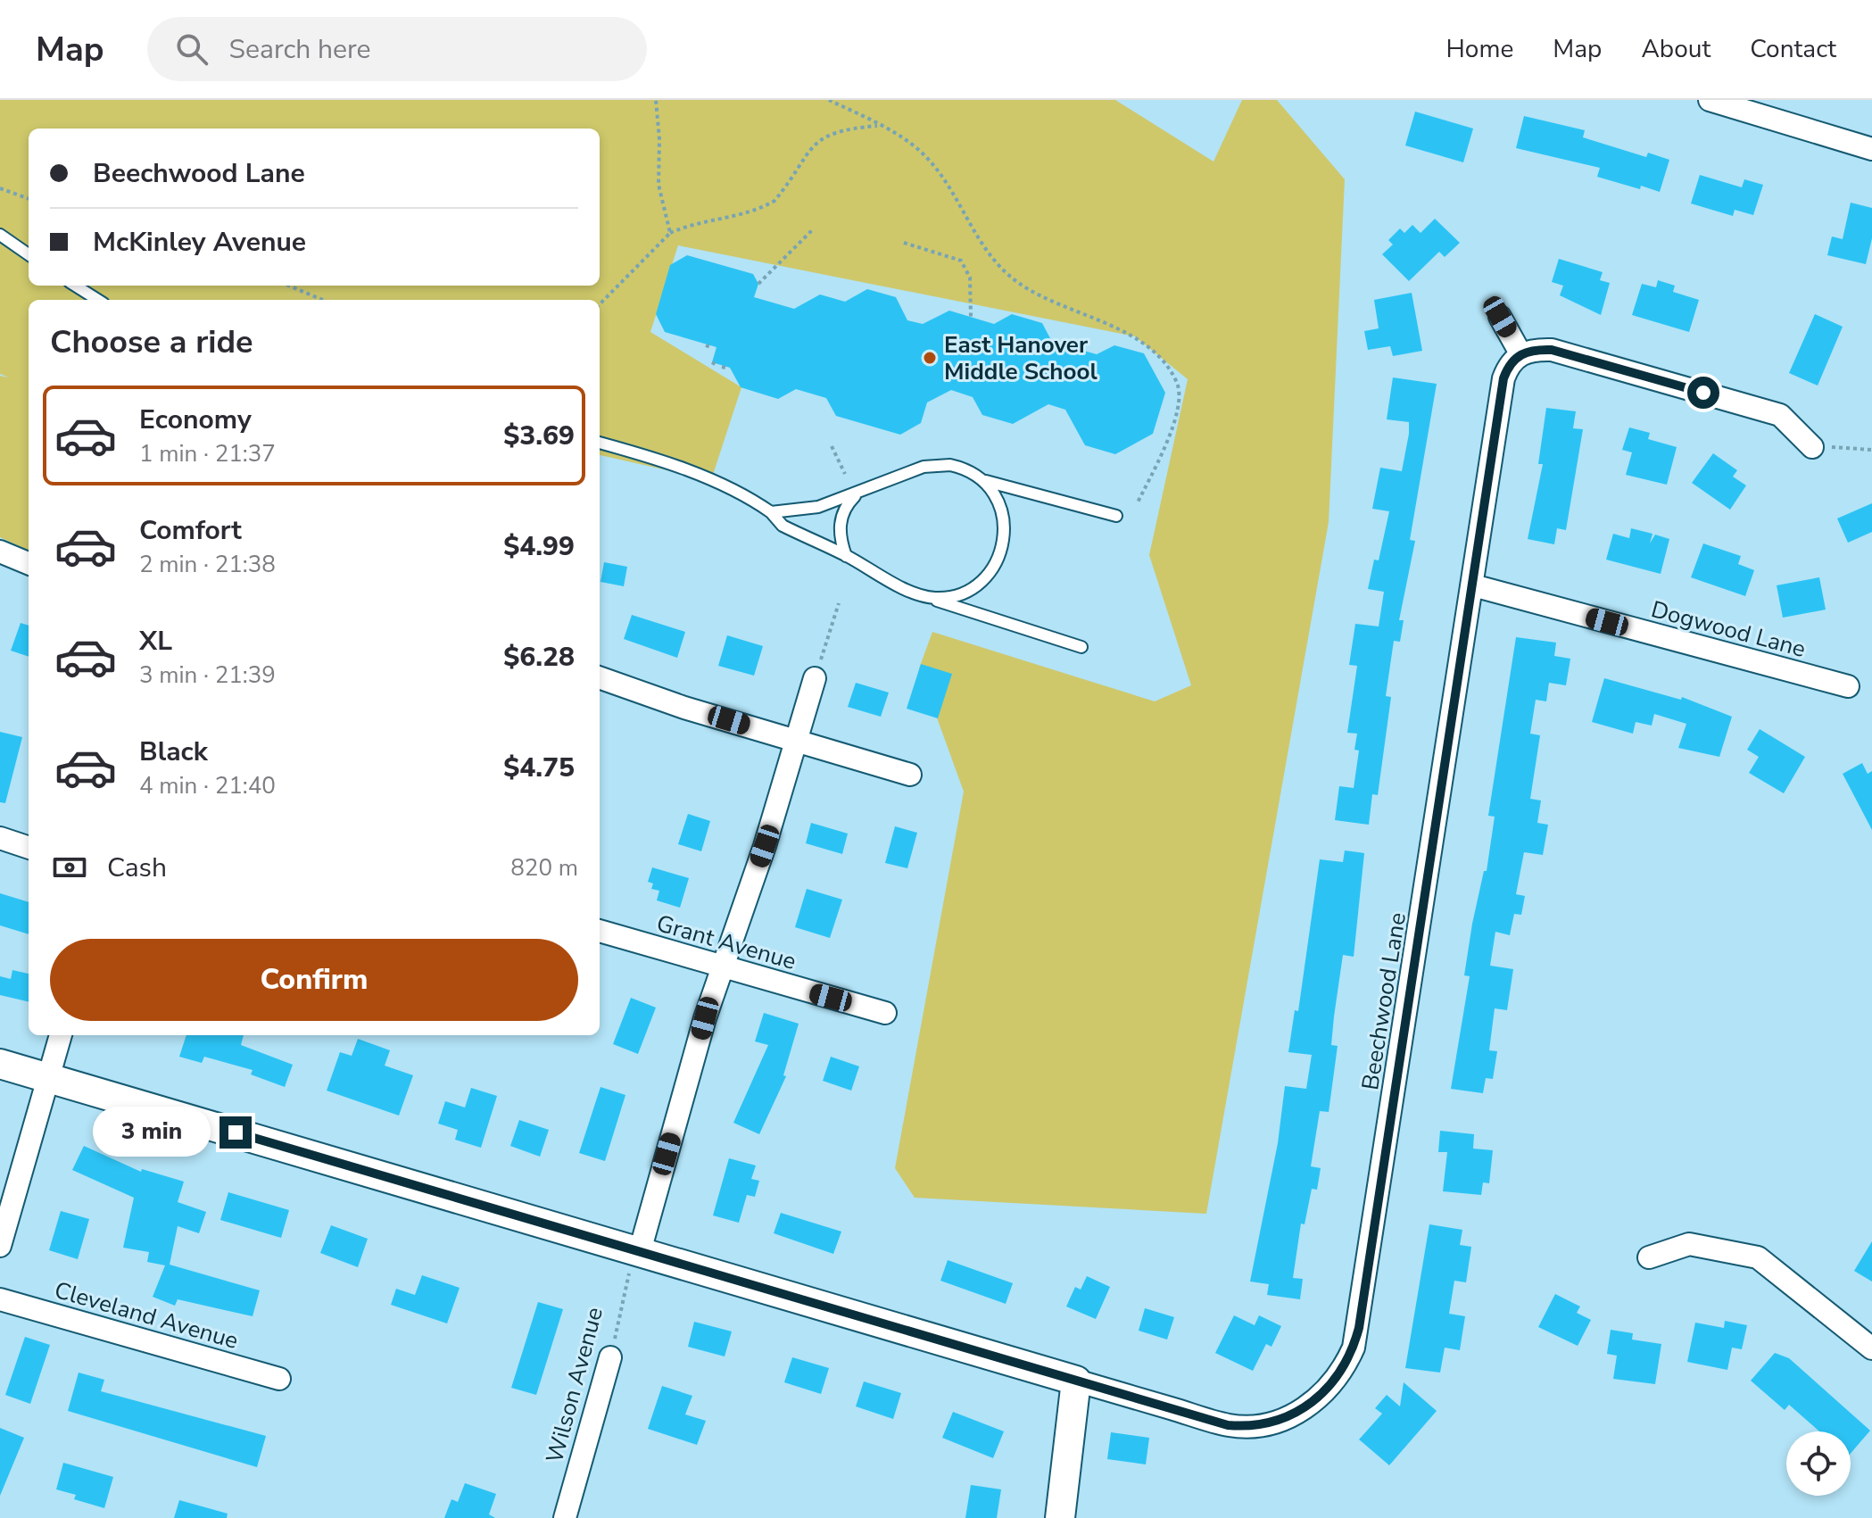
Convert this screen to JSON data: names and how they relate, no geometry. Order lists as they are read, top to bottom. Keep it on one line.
{"streets":{"street":["Dogwood Lane","Grant Avenue","Beechwood Lane","Cleveland Avenue","Wilson Avenue"]},"crossings":[["Dogwood Lane","Beechwood Lane"]],"places":["East Hanover Middle School"],"page":{"header":"Map","search":"Search here","nav":["Home","Map","About","Contact"],"banner":["Beechwood Lane","McKinley Avenue"],"heading":"Choose a ride","list":[{"name":"Economy","note":"1 min · 21:37","value":"$3.69"},{"name":"Comfort","note":"2 min · 21:38","value":"$4.99"},{"name":"XL","note":"3 min · 21:39","value":"$6.28"},{"name":"Black","note":"4 min · 21:40","value":"$4.75"}],"pay":["Cash","820 m"],"buttons":"Confirm","bubble":"3 min"}}
